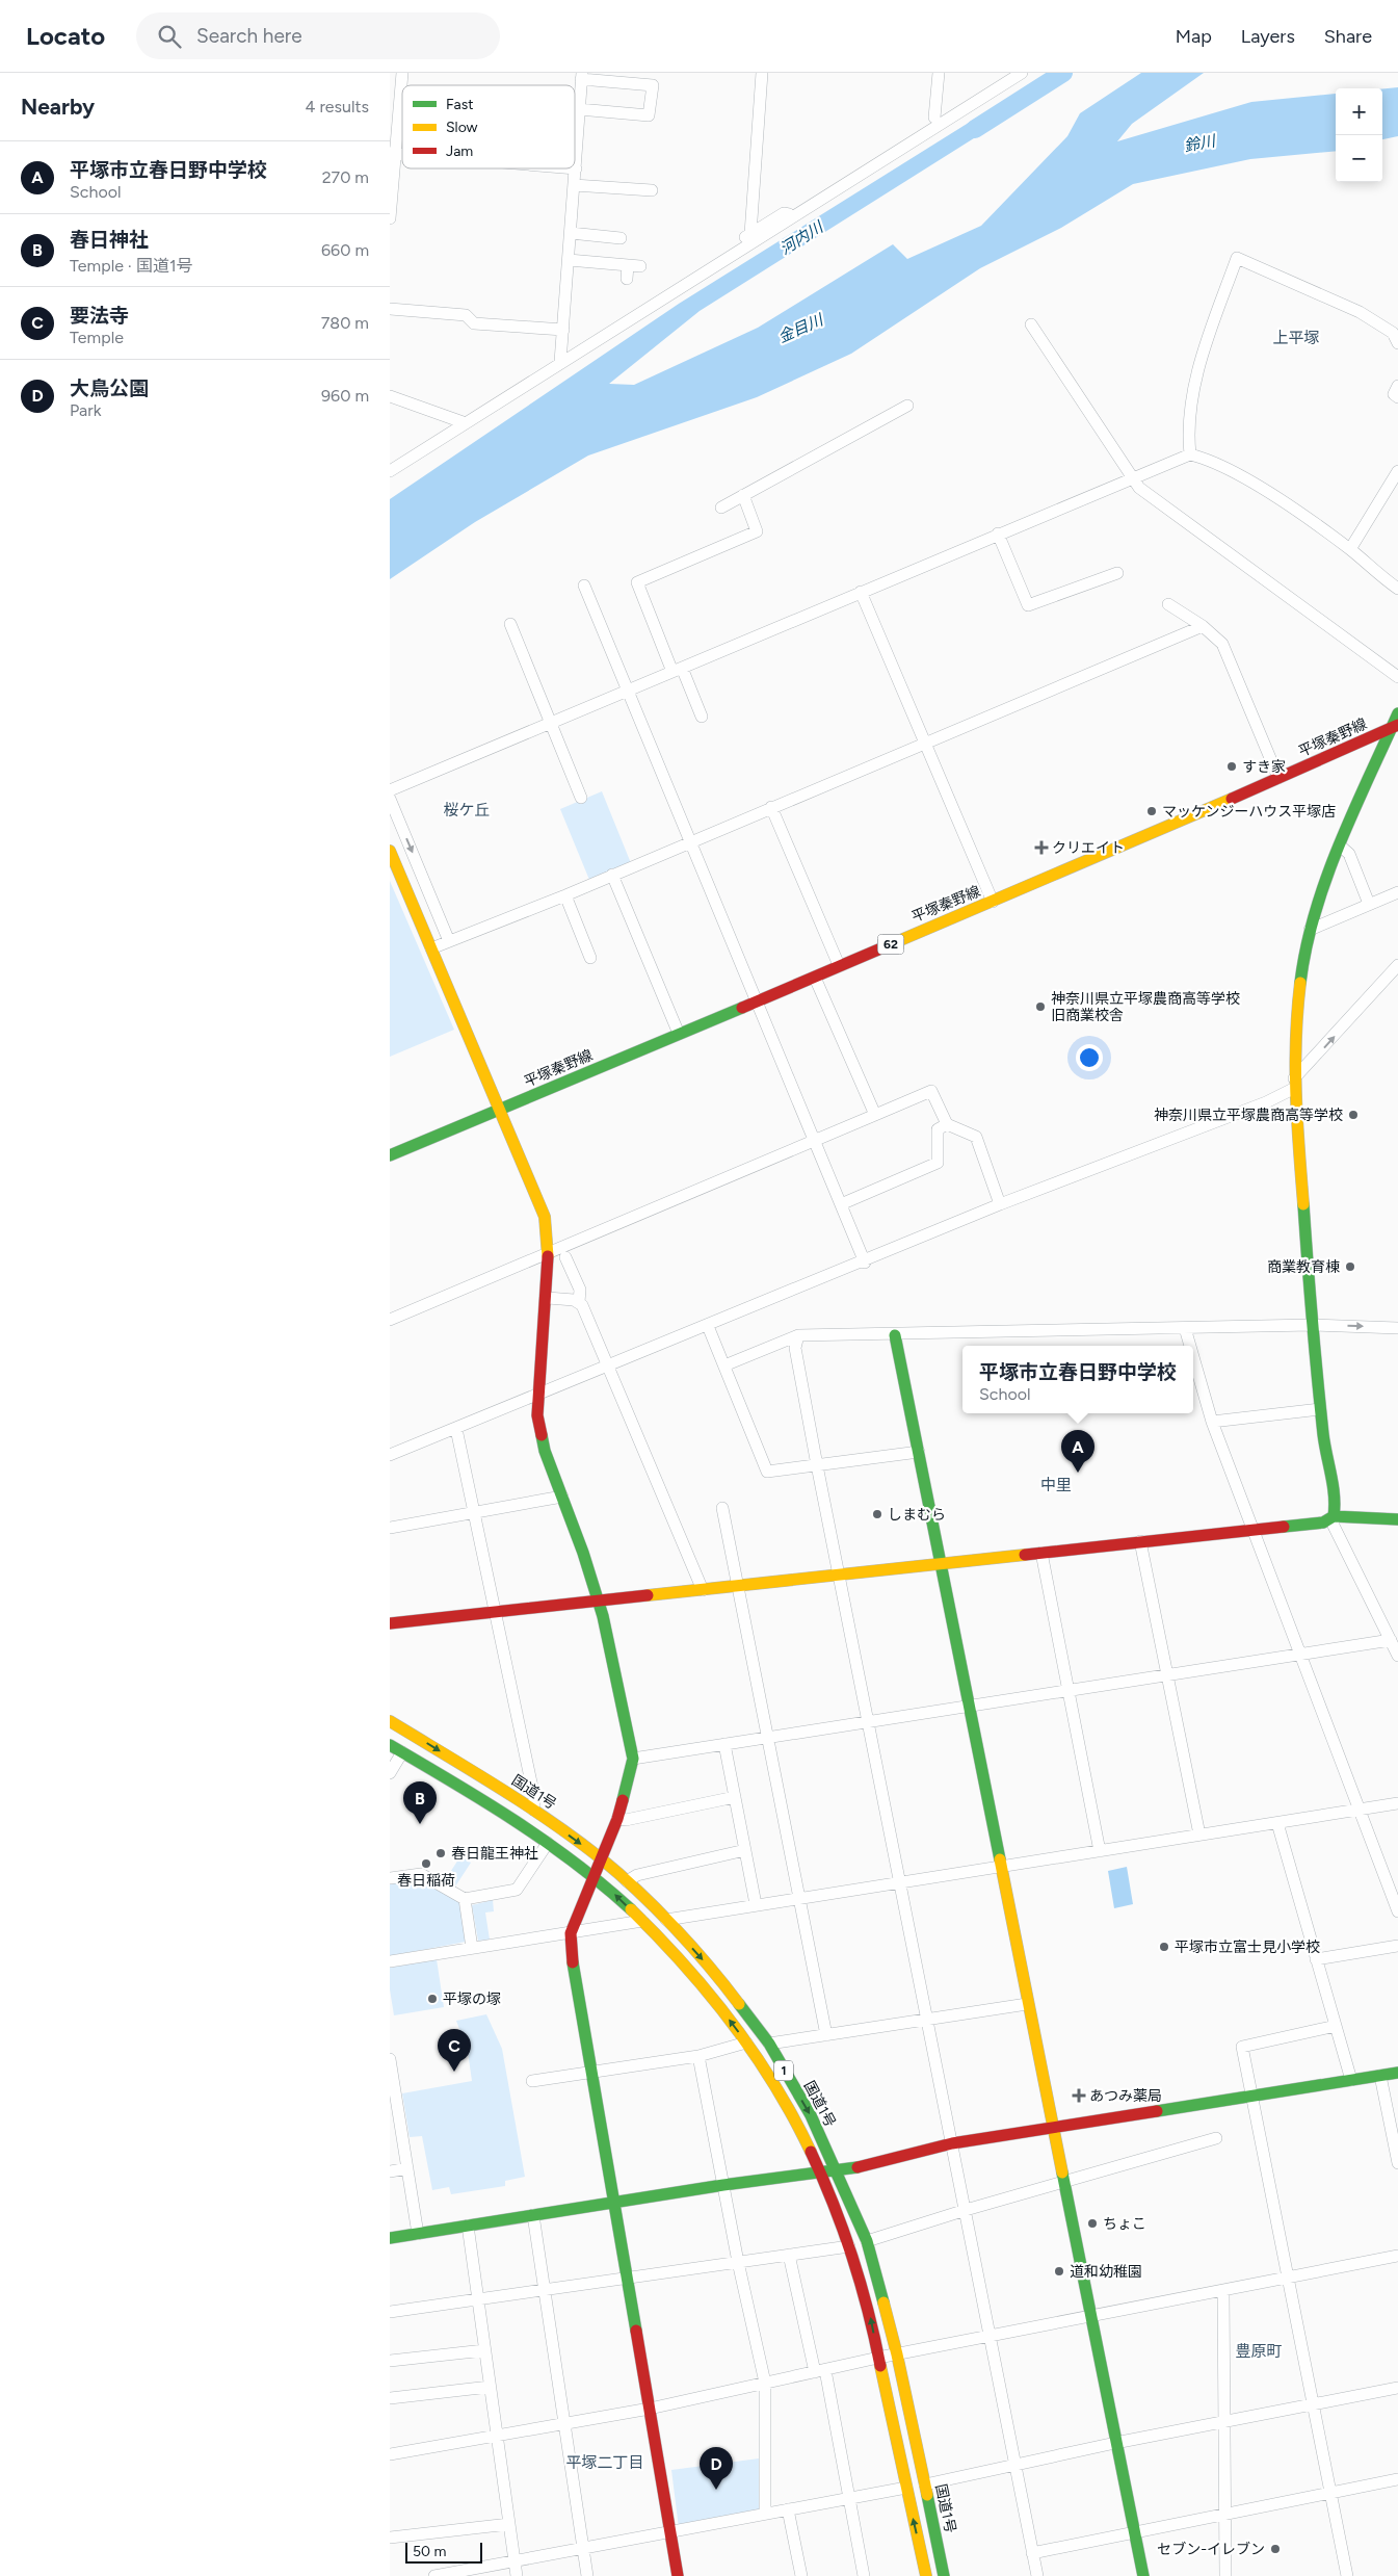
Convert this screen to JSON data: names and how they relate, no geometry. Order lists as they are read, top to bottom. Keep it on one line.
{"streets":{"main road":["平塚秦野線","62","国道1号","1"]},"districts":["上平塚","桜ケ丘","中里","豊原町","平塚二丁目"],"water":["鈴川","河内川","金目川"],"places":{"other":["すき家","マッケンジーハウス平塚店","神奈川県立平塚農商高等学校 旧商業校舎","神奈川県立平塚農商高等学校","商業教育棟","しまむら","春日龍王神社","春日稲荷","平塚市立富士見小学校","平塚の塚","ちょこ","道和幼稚園","セブン-イレブン"],"health":["クリエイト","あつみ薬局"]},"legend":["Fast","Slow","Jam"],"scale_bar":"50 m","page":{"header":"Locato","search":"Search here","nav":["Map","Layers","Share"],"heading":["Nearby","4 results"],"map_buttons":["+","−"],"list":[{"mark":"A","name":"平塚市立春日野中学校","note":"School","value":"270 m"},{"mark":"B","name":"春日神社","note":"Temple · 国道1号","value":"660 m"},{"mark":"C","name":"要法寺","note":"Temple","value":"780 m"},{"mark":"D","name":"大鳥公園","note":"Park","value":"960 m"}],"popup":["平塚市立春日野中学校","School"],"pins":["A","B","C","D"],"scale":"50 m"}}
